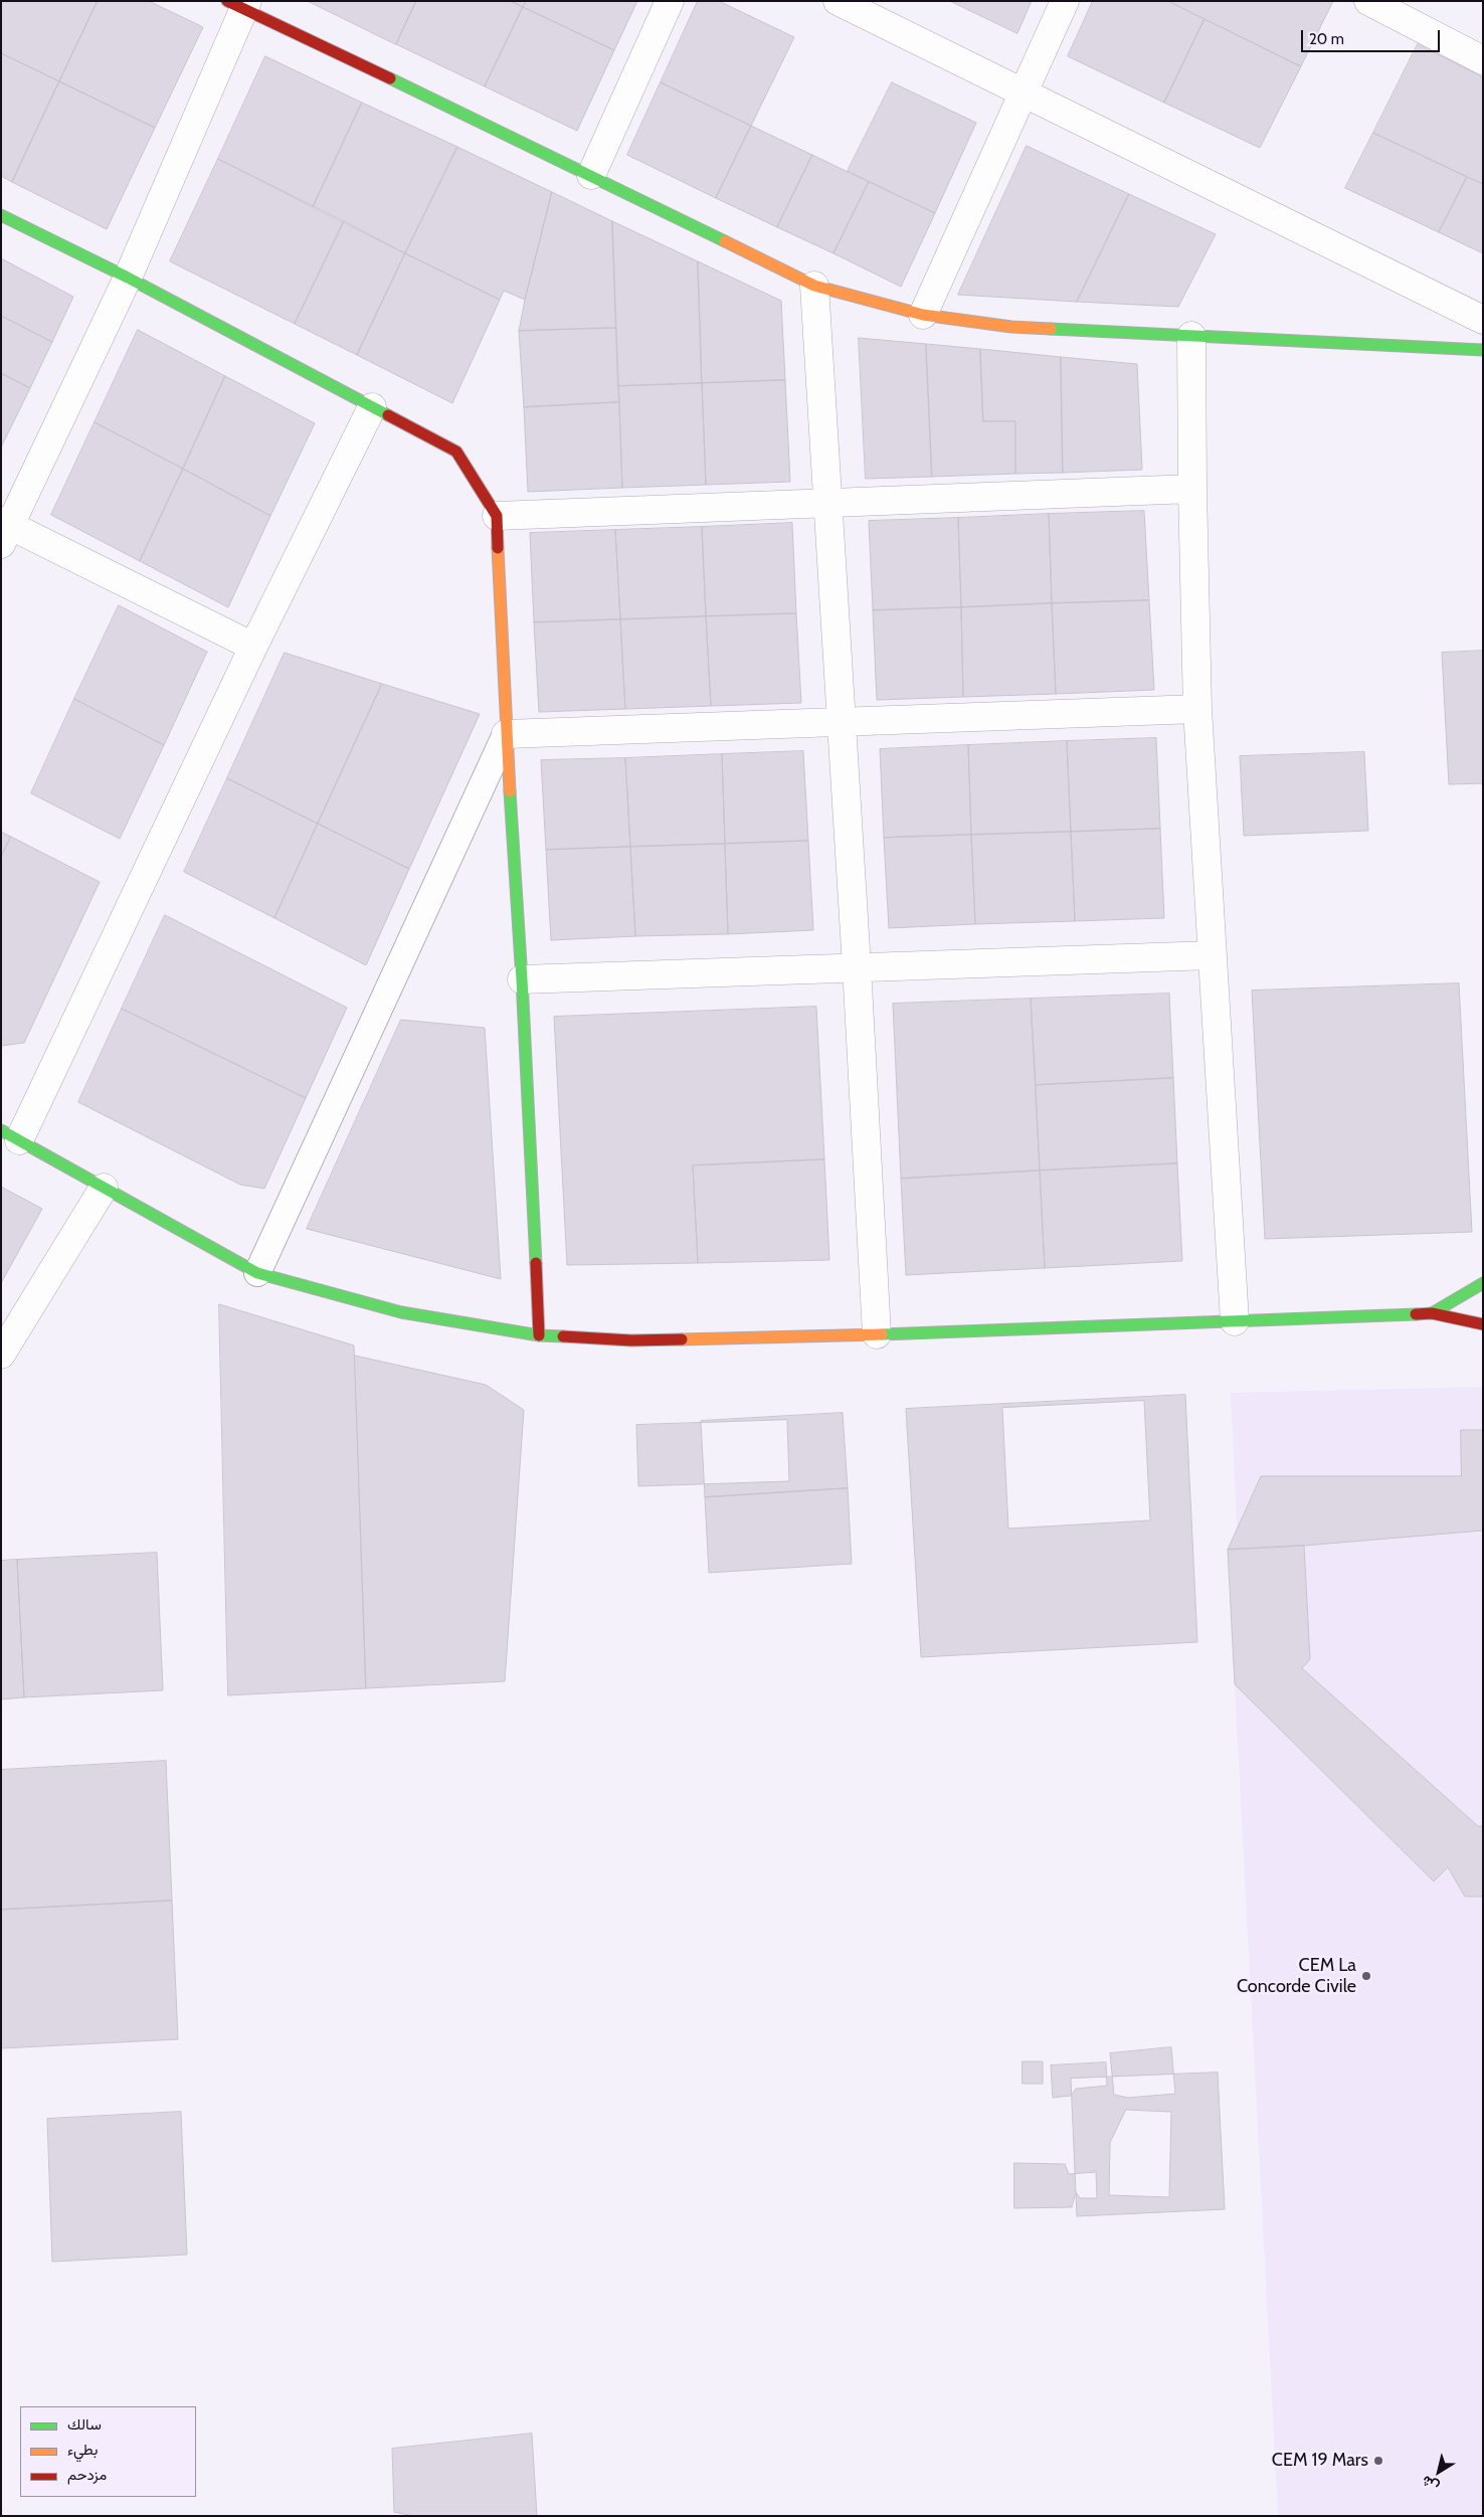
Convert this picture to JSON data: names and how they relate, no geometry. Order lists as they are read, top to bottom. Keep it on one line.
{"places":["CEM La Concorde Civile","CEM 19 Mars"],"legend":["سالك","بطيء","مزدحم"],"scale_bar":"20 m","north":"bottom left"}
